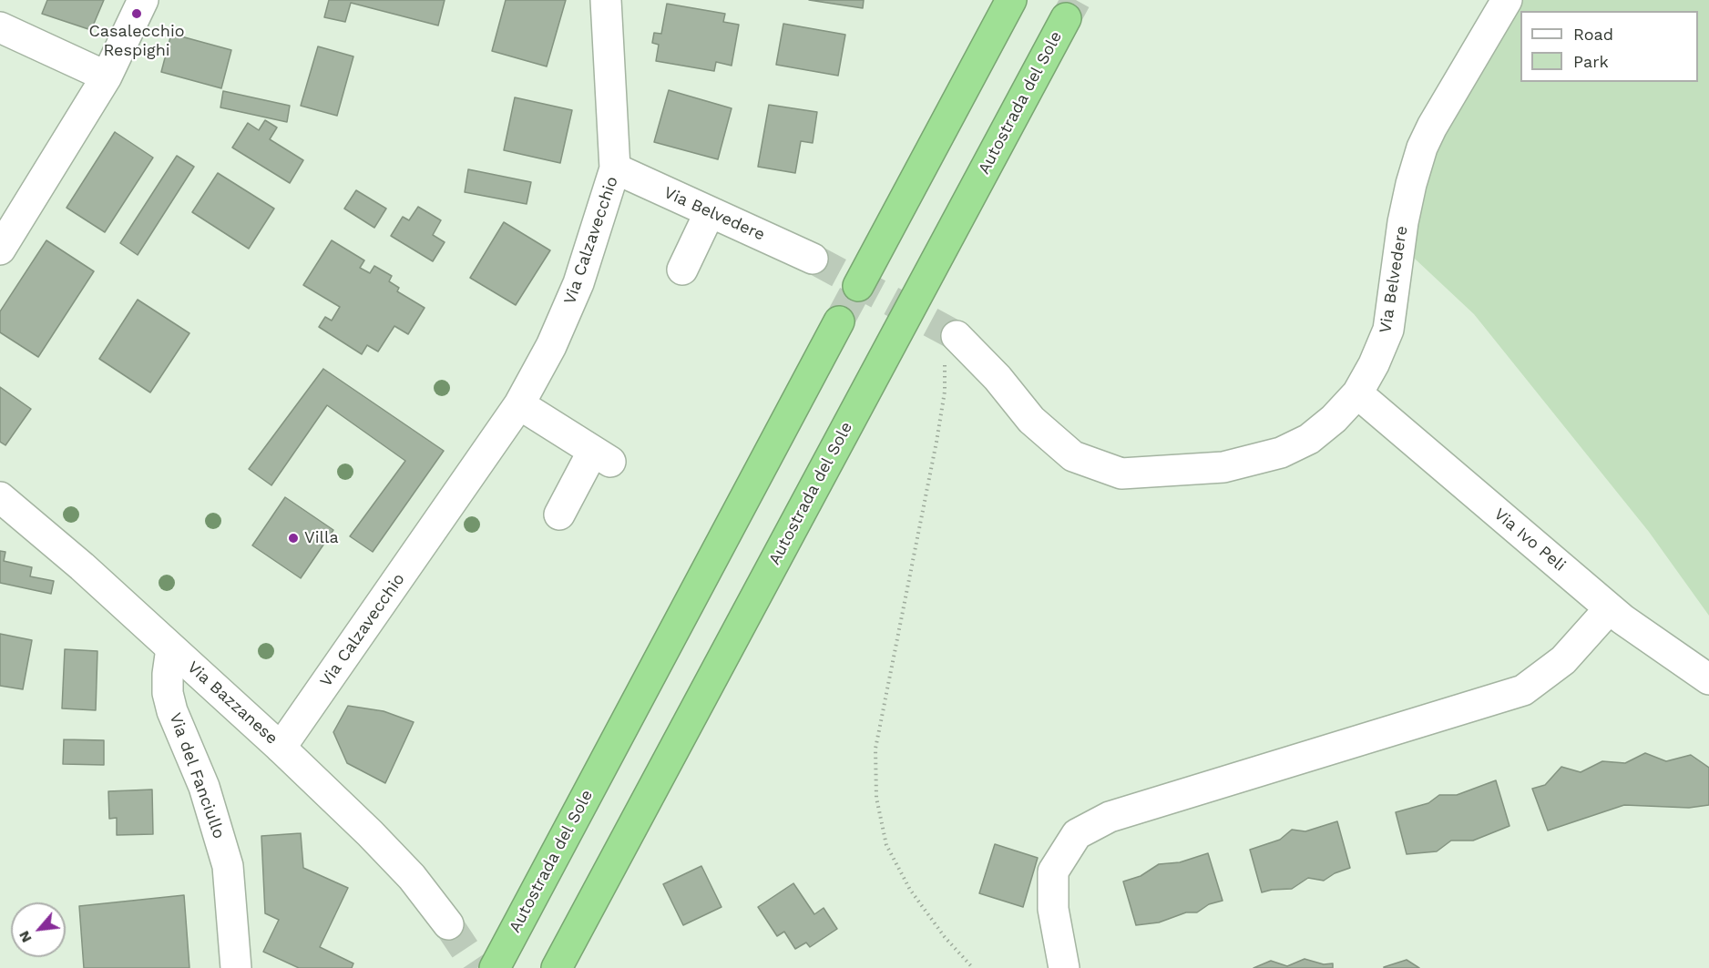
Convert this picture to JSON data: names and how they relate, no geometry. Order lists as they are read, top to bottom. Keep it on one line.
{"streets":{"highway":["Autostrada del Sole"],"street":["Via Belvedere","Via Calzavecchio","Via Ivo Peli","Via Bazzanese","Via del Fanciullo"]},"crossings":[["Via Belvedere","Via Calzavecchio"],["Via Belvedere","Via Ivo Peli"],["Via Calzavecchio","Via Bazzanese"],["Via Bazzanese","Via del Fanciullo"]],"places":["Casalecchio Respighi","Villa"],"legend":["Road","Park"],"north":"bottom left"}
